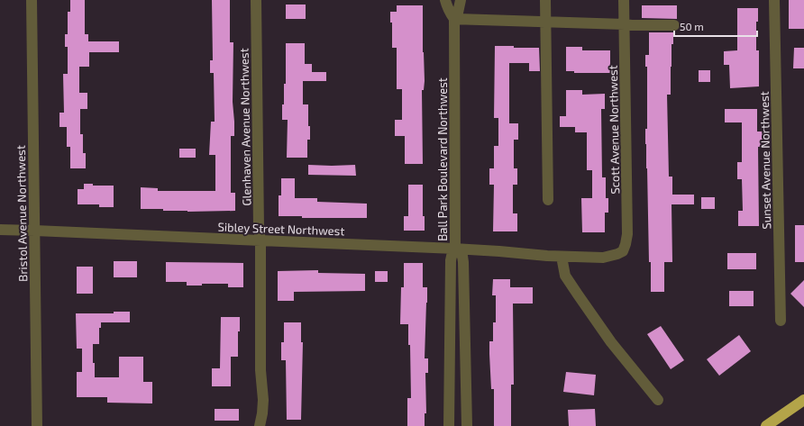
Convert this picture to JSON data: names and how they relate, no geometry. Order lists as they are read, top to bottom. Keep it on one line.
{"streets":{"street":["Glenhaven Avenue Northwest","Scott Avenue Northwest","Ball Park Boulevard Northwest","Sunset Avenue Northwest","Bristol Avenue Northwest","Sibley Street Northwest"]},"crossings":[["Glenhaven Avenue Northwest","Sibley Street Northwest"],["Scott Avenue Northwest","Sibley Street Northwest"],["Ball Park Boulevard Northwest","Sibley Street Northwest"],["Bristol Avenue Northwest","Sibley Street Northwest"]],"scale_bar":"50 m"}
